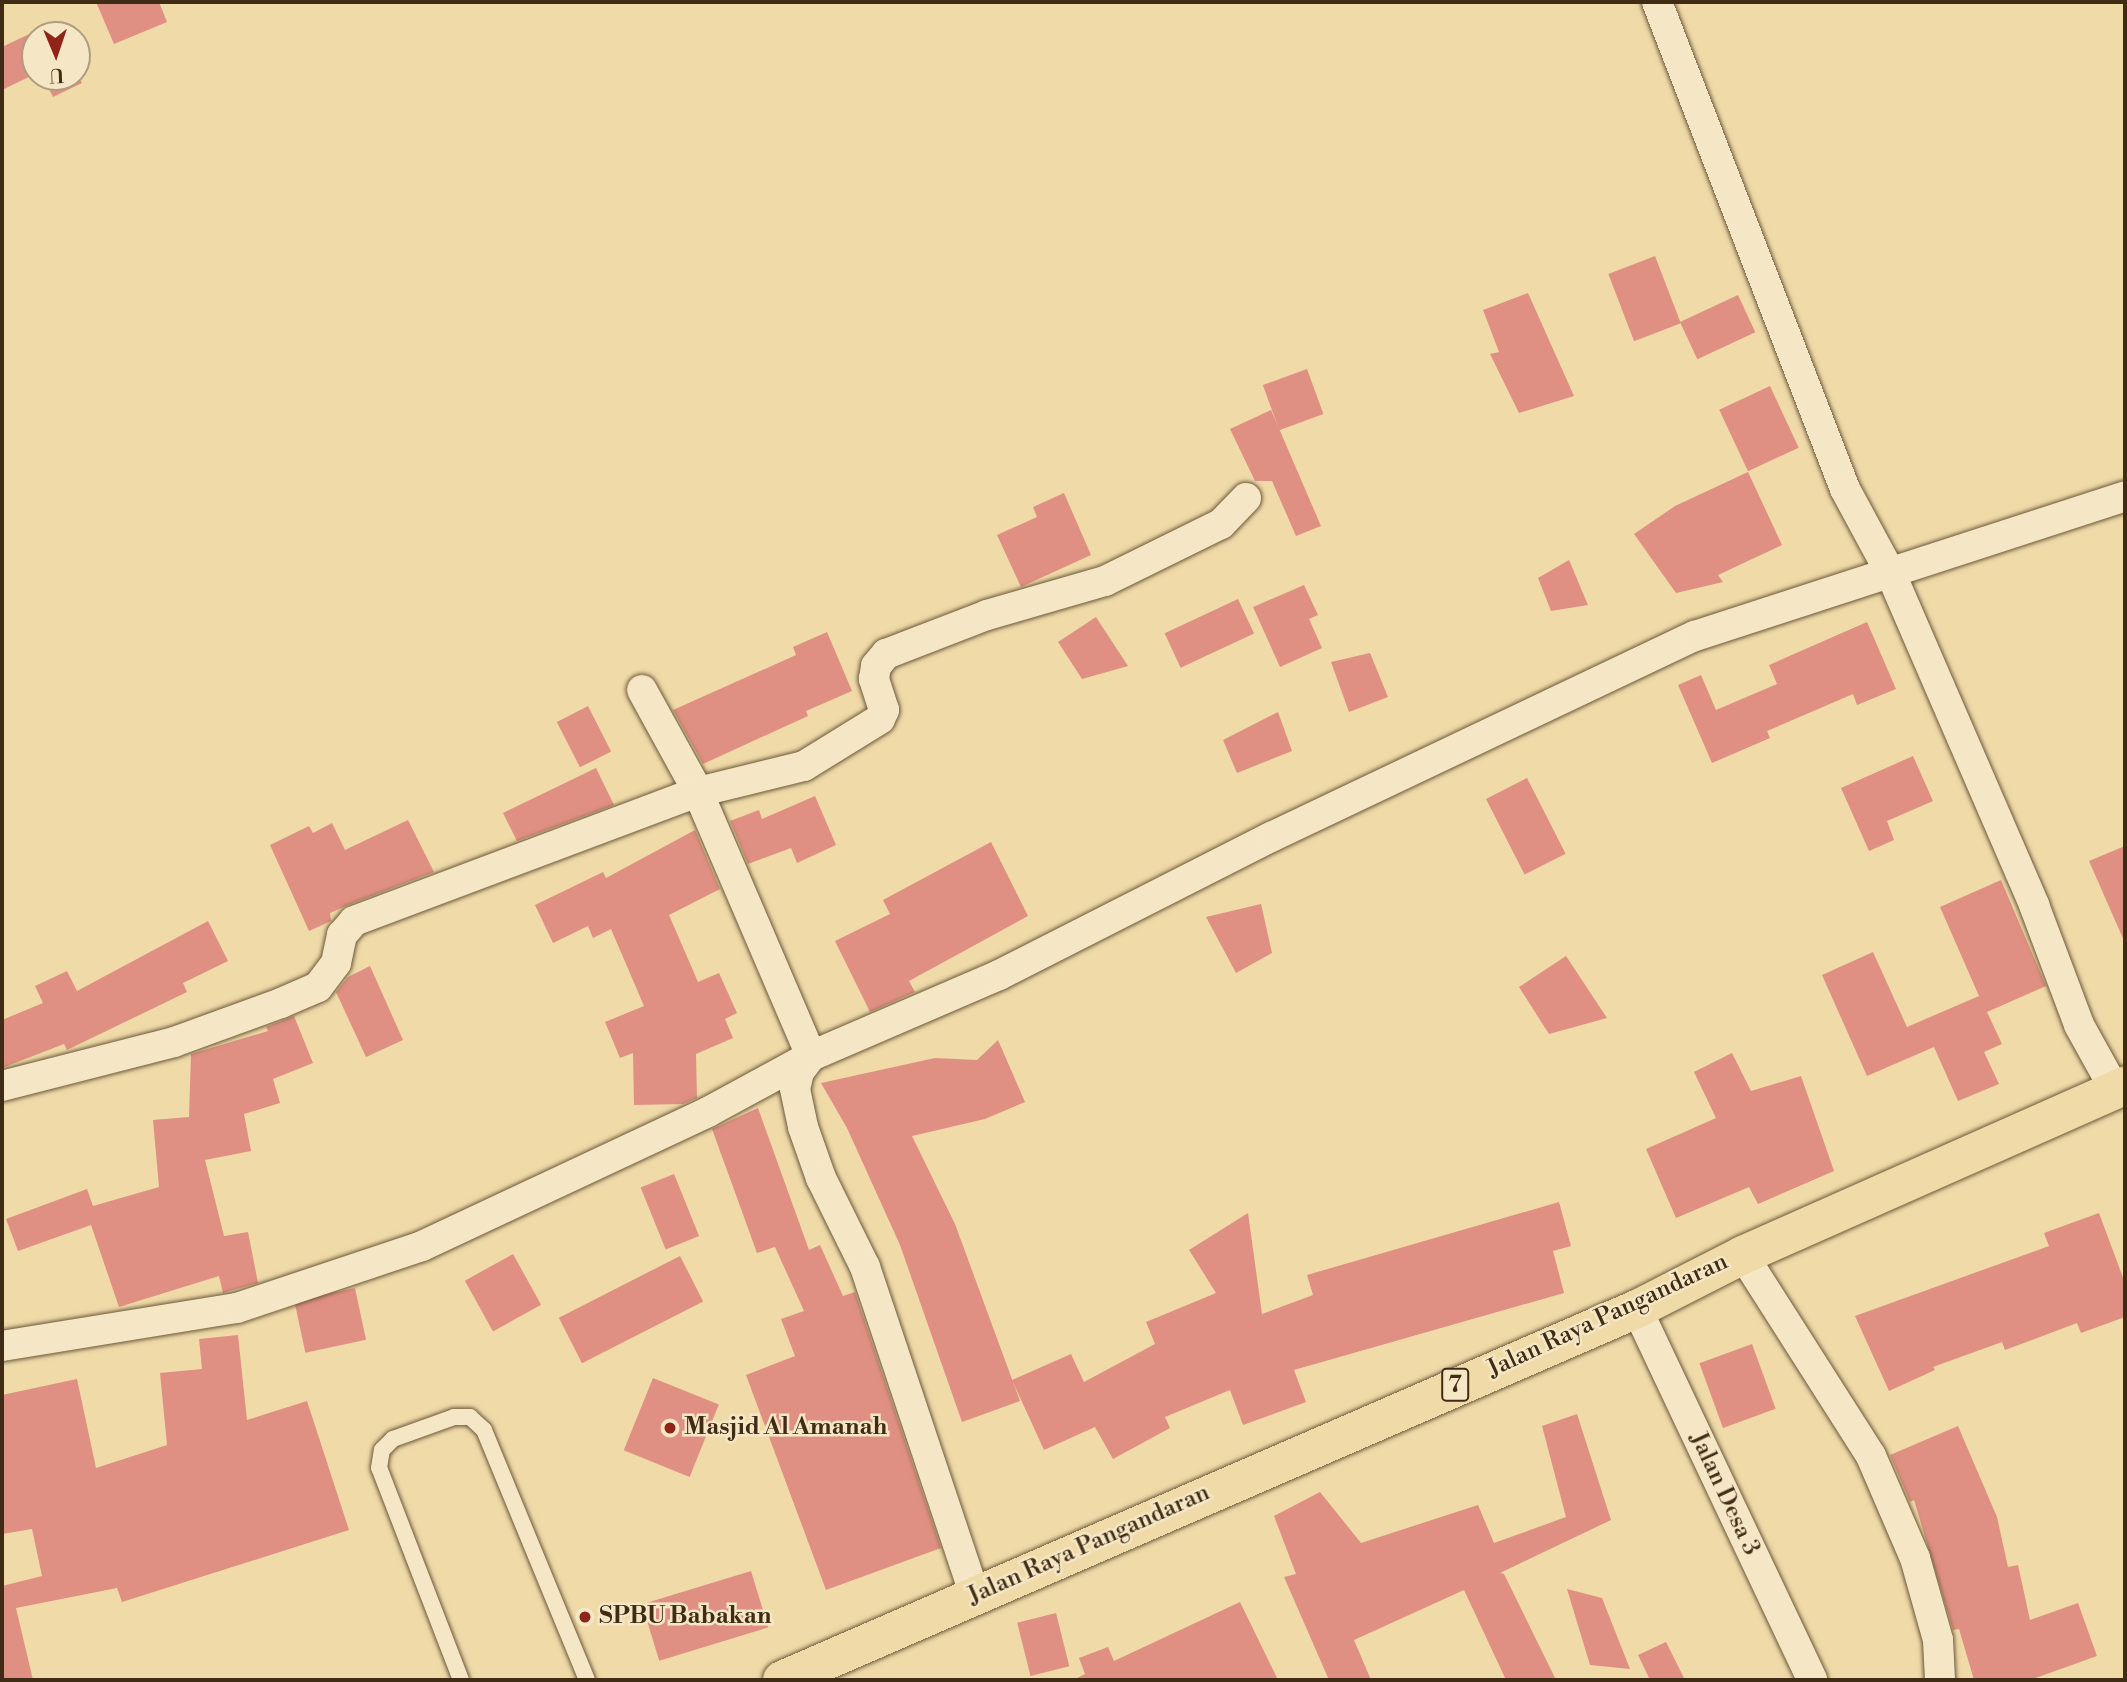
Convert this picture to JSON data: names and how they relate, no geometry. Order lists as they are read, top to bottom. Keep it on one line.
{"streets":{"highway":["Jalan Raya Pangandaran","7"],"street":["Jalan Desa 3"]},"crossings":[["Jalan Raya Pangandaran","Jalan Desa 3"]],"places":["Masjid Al Amanah","SPBU Babakan"],"north":"bottom"}
